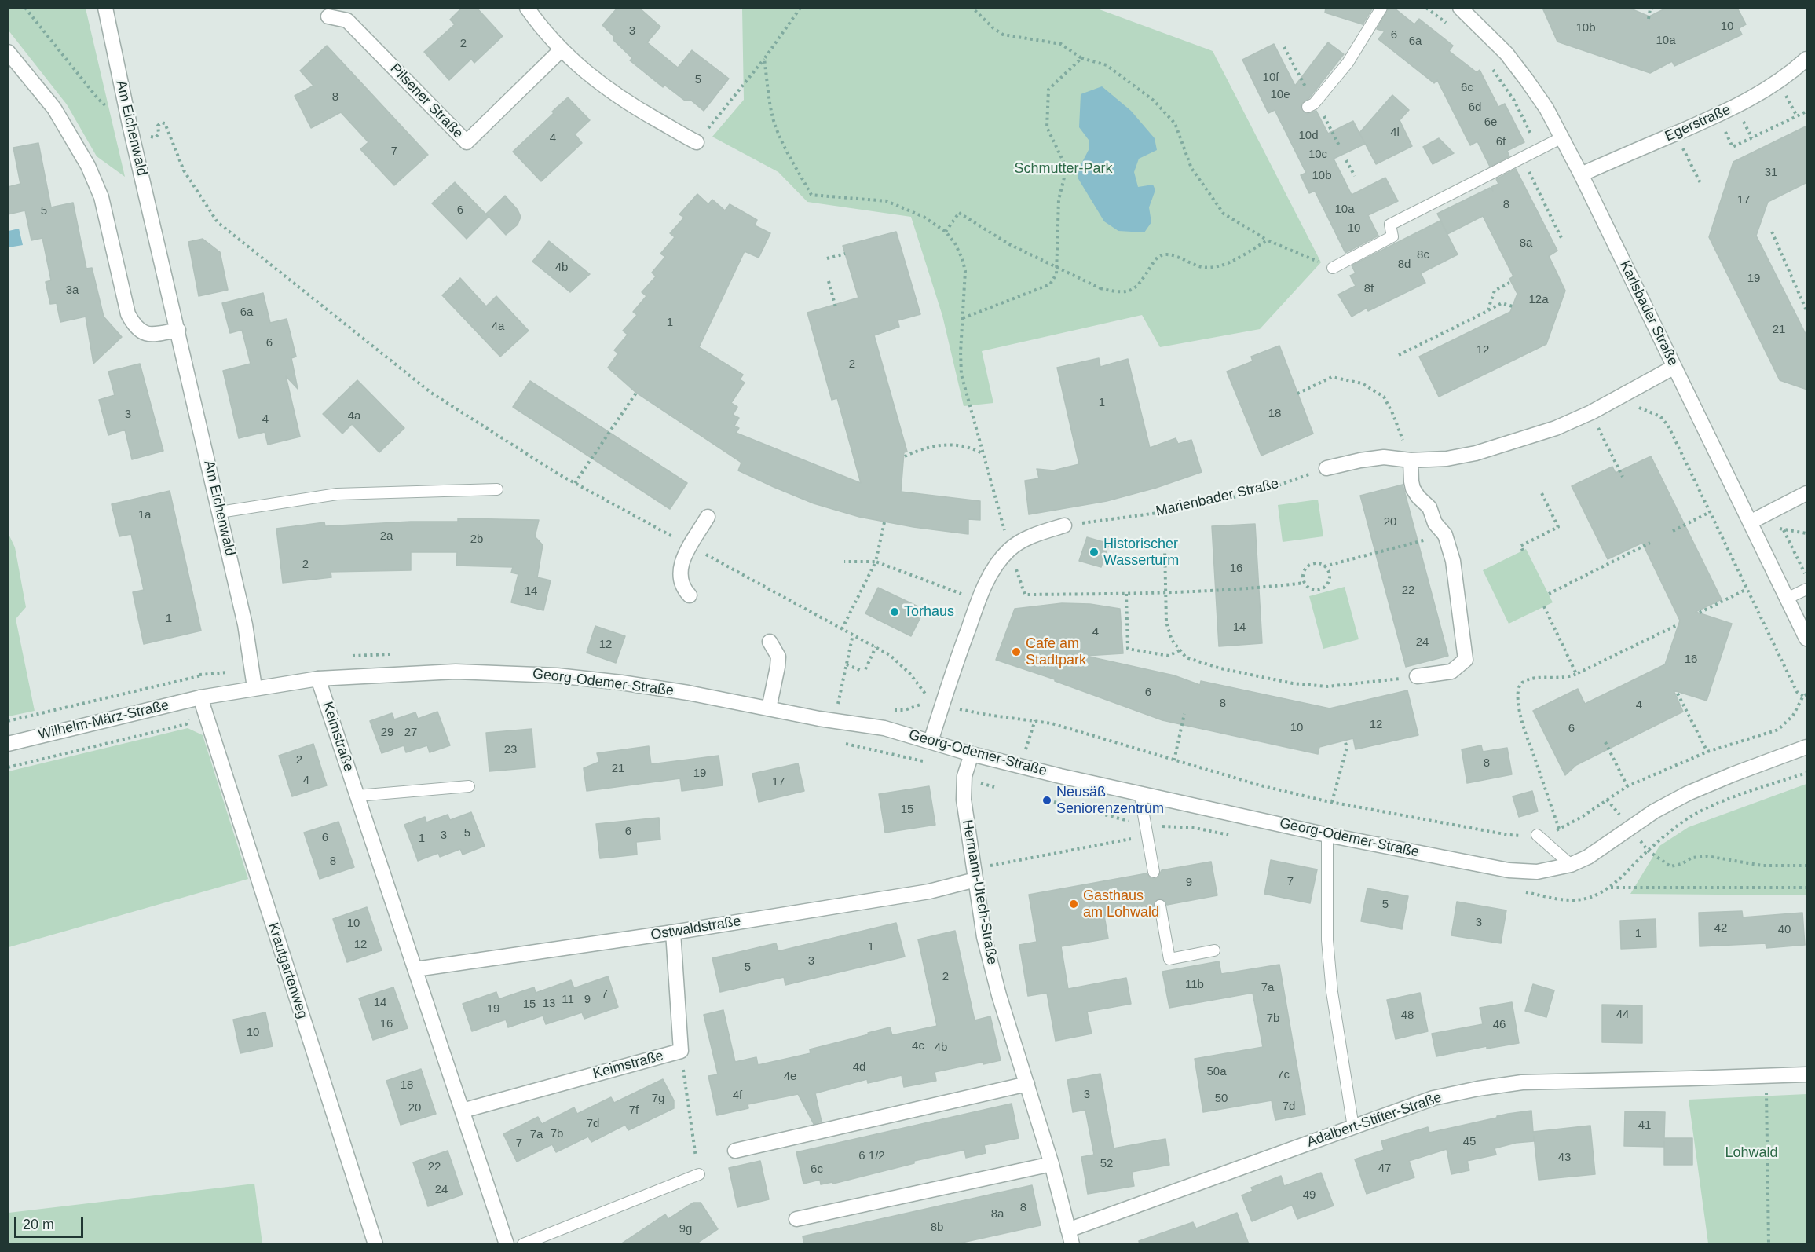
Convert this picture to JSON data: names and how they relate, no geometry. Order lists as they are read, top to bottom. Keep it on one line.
{"streets":{"street":["Pilsener Straße","Egerstraße","Am Eichenwald","Karlsbader Straße","Georg-Odemer-Straße","Wilhelm-März-Straße","Keimstraße","Hermann-Utech-Straße","Ostwaldstraße","Krautgartenweg","Adalbert-Stifter-Straße"],"path":["Marienbader Straße"]},"crossings":[["Egerstraße","Karlsbader Straße"],["Am Eichenwald","Georg-Odemer-Straße"],["Georg-Odemer-Straße","Wilhelm-März-Straße"],["Georg-Odemer-Straße","Keimstraße"],["Georg-Odemer-Straße","Hermann-Utech-Straße"],["Georg-Odemer-Straße","Krautgartenweg"],["Wilhelm-März-Straße","Krautgartenweg"],["Keimstraße","Ostwaldstraße"],["Hermann-Utech-Straße","Ostwaldstraße"],["Hermann-Utech-Straße","Adalbert-Stifter-Straße"]],"parks":["Schmutter-Park","Lohwald"],"places":["Historischer Wasserturm","Torhaus","Cafe am Stadtpark","Neusäß Seniorenzentrum","Gasthaus am Lohwald"],"house_numbers":["10","10b","3","6","10a","6a","2","10f","5","6c","10e","8","6d","6e","4l","10d","4","6f","7","10c","31","10b","17","8","10a","6","5","10","8a","8c","8d","4b","19","8f","3a","12a","6a","1","4a","21","6","12","2","1","18","3","4a","4","1a","20","2a","2b","2","16","22","14","1","14","4","24","12","16","6","8","4","12","10","6","29","27","23","2","8","21","19","4","17","15","6","5","3","6","1","8","7","9","5","3","10","42","40","1","12","1","3","5","2","11b","7a","7","11","9","14","13","15","19","44","48","7b","16","46","10","4c","4b","4d","50a","7c","4e","18","3","4f","7g","50","7d","20","7f","7d","41","7b","7a","45","7","6 1/2","43","52","22","47","6c","24","49","8","8a","8b","9g"],"scale_bar":"20 m"}
